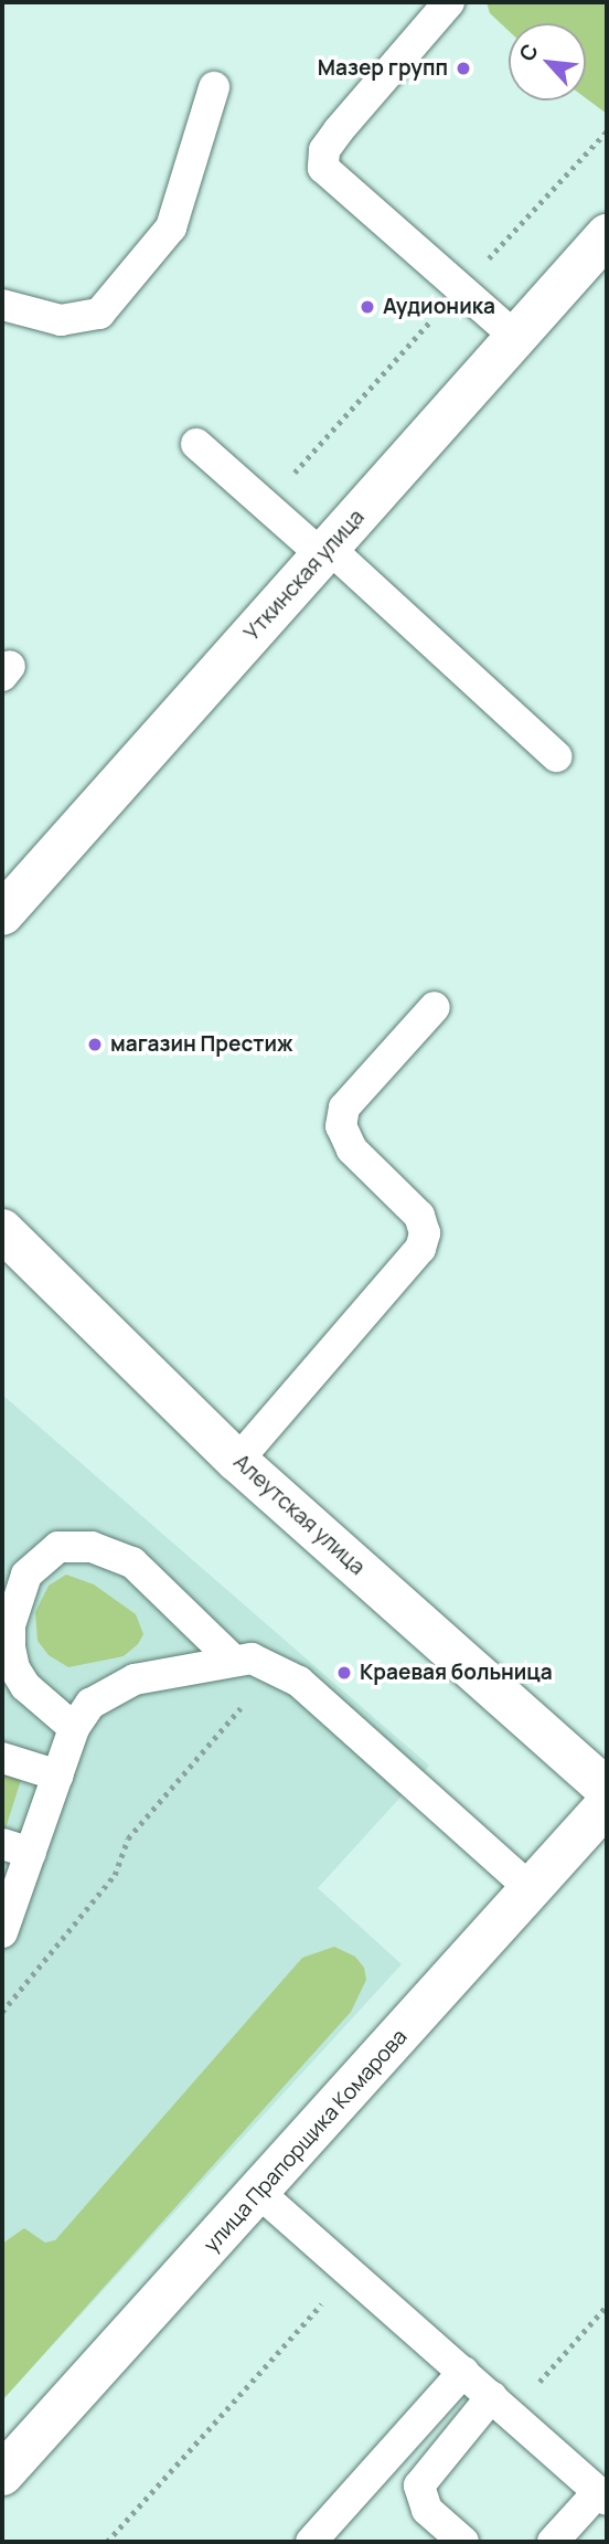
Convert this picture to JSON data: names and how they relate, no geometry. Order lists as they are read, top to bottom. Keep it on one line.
{"streets":{"main road":["Уткинская улица","Алеутская улица","улица Прапорщика Комарова"]},"places":["Мазер групп","Аудионика","магазин Престиж","Краевая больница"],"north":"top left"}
